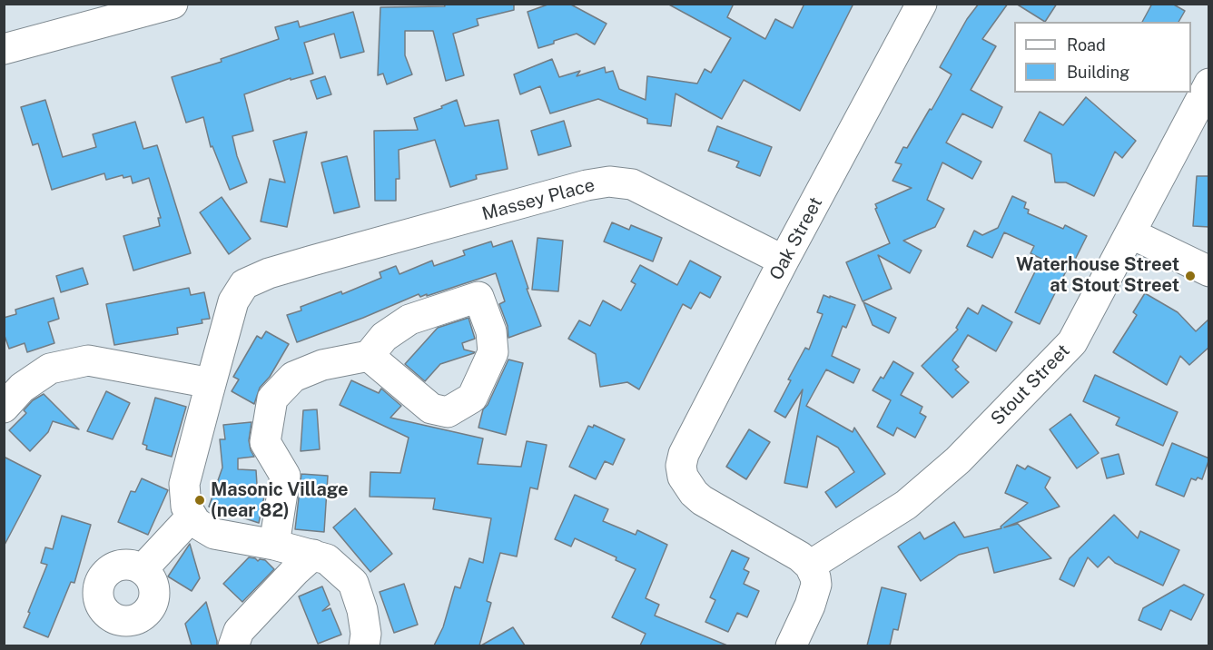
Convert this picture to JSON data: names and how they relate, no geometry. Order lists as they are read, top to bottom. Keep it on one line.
{"streets":{"street":["Massey Place","Oak Street","Stout Street"]},"crossings":[["Massey Place","Oak Street"],["Oak Street","Stout Street"]],"places":["Waterhouse Street at Stout Street","Masonic Village (near 82)"],"legend":["Road","Building"]}
